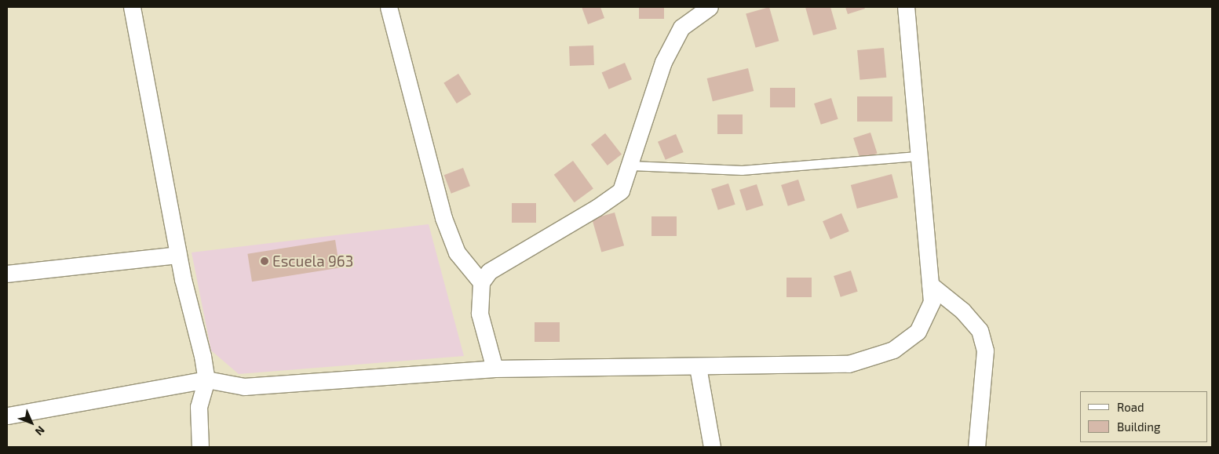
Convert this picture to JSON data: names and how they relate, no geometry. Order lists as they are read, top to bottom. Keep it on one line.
{"places":["Escuela 963"],"legend":["Road","Building"],"north":"bottom right"}
